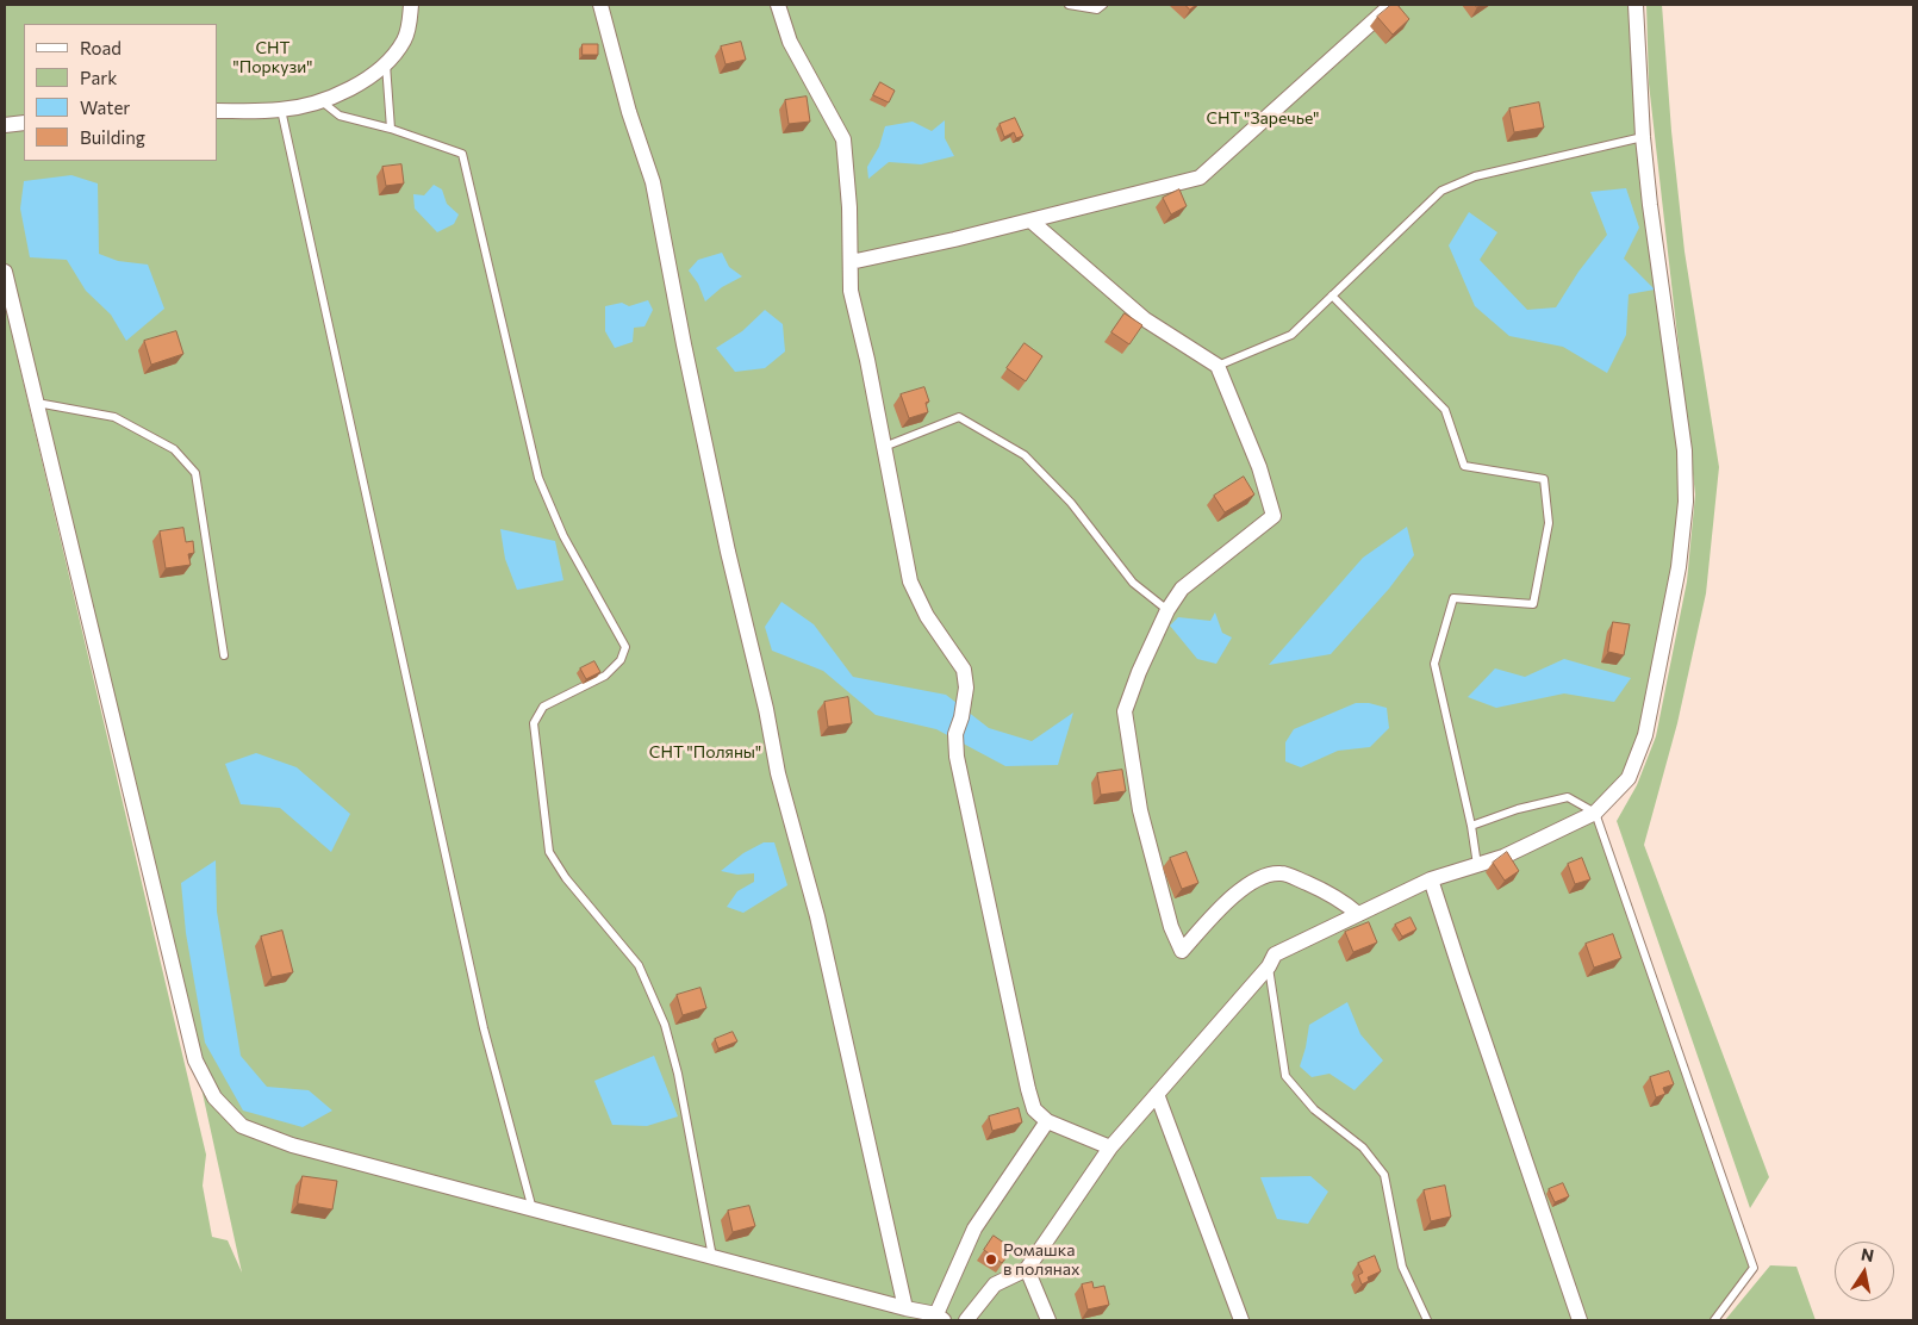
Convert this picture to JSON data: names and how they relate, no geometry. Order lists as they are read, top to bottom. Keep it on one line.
{"parks":["СНТ \"Поркузи\"","СНТ \"Заречье\"","СНТ \"Поляны\""],"places":["Ромашка в полянах"],"legend":["Road","Park","Water","Building"],"north":"top"}
